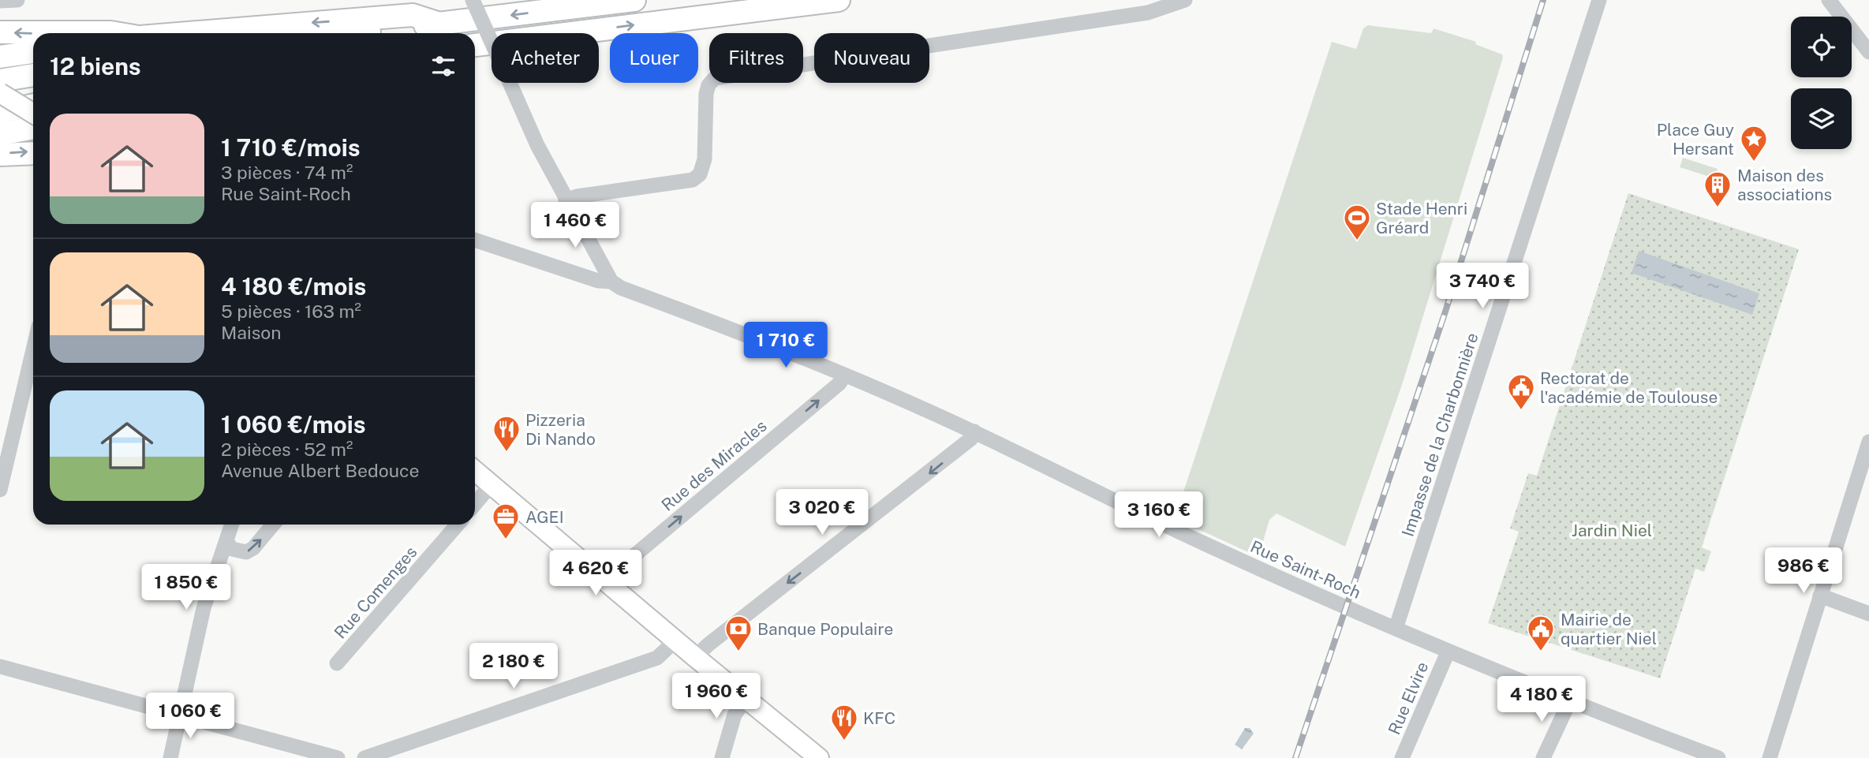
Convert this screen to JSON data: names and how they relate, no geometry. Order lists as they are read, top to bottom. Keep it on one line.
{"streets":{"street":["Impasse de la Charbonnière","Rue des Miracles","Rue Saint-Roch","Rue Comenges","Rue Elvire"]},"crossings":[["Impasse de la Charbonnière","Rue Saint-Roch"],["Rue des Miracles","Rue Saint-Roch"],["Rue Saint-Roch","Rue Elvire"]],"parks":["Jardin Niel"],"places":{"place":["Place Guy Hersant"],"building":["Maison des associations"],"sports":["Stade Henri Gréard"],"public building":["Rectorat de l'académie de Toulouse","Mairie de quartier Niel"],"restaurant":["Pizzeria Di Nando","KFC"],"office":["AGEI"],"bank":["Banque Populaire"]},"page":{"chip":["Acheter","Louer","Filtres","Nouveau"],"heading":"12 biens","list":[{"name":"1 710 €/mois","note":"3 pièces · 74 m² · Rue Saint-Roch"},{"name":"4 180 €/mois","note":"5 pièces · 163 m² · Maison"},{"name":"1 060 €/mois","note":"2 pièces · 52 m² · Avenue Albert Bedouce"}],"price":["1 460 €","3 740 €","1 710 €","3 020 €","3 160 €","986 €","4 620 €","1 850 €","2 180 €","1 960 €","4 180 €","1 060 €"]}}
